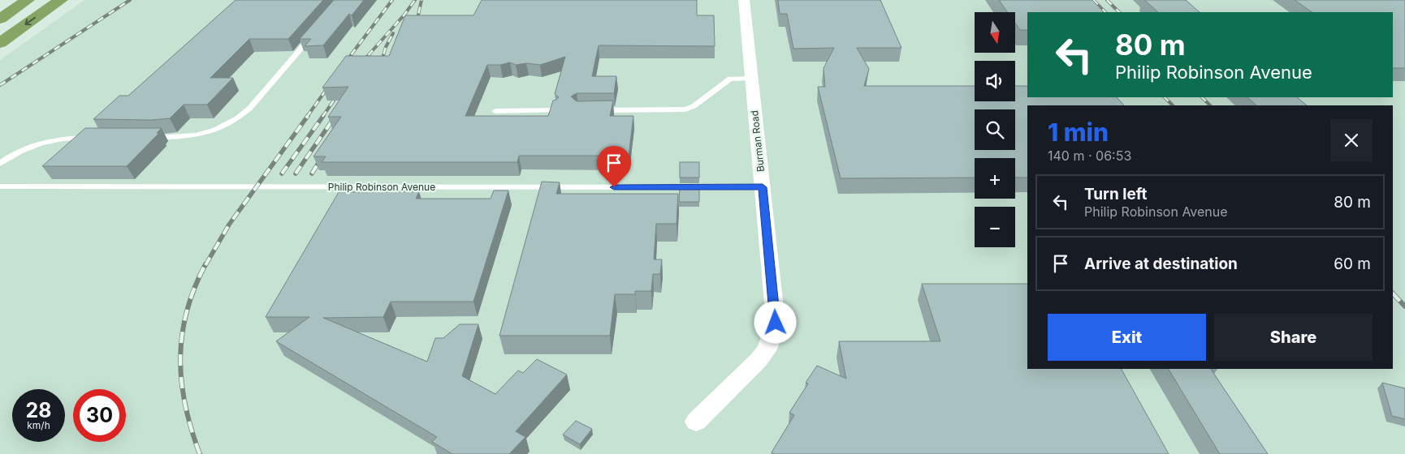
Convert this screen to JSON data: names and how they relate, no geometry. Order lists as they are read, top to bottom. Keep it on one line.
{"streets":{"street":["Burman Road"],"lane":["Philip Robinson Avenue"]},"crossings":[["Burman Road","Philip Robinson Avenue"]],"north":"bottom","page":{"map_buttons":["+","−"],"turn":["80 m","Philip Robinson Avenue"],"heading":["1 min","140 m · 06:53"],"list":[{"name":"Turn left","note":"Philip Robinson Avenue","value":"80 m"},{"name":"Arrive at destination","value":"60 m"}],"buttons":["Exit","Share"],"speed":"28 km/h","limit":"30"}}
